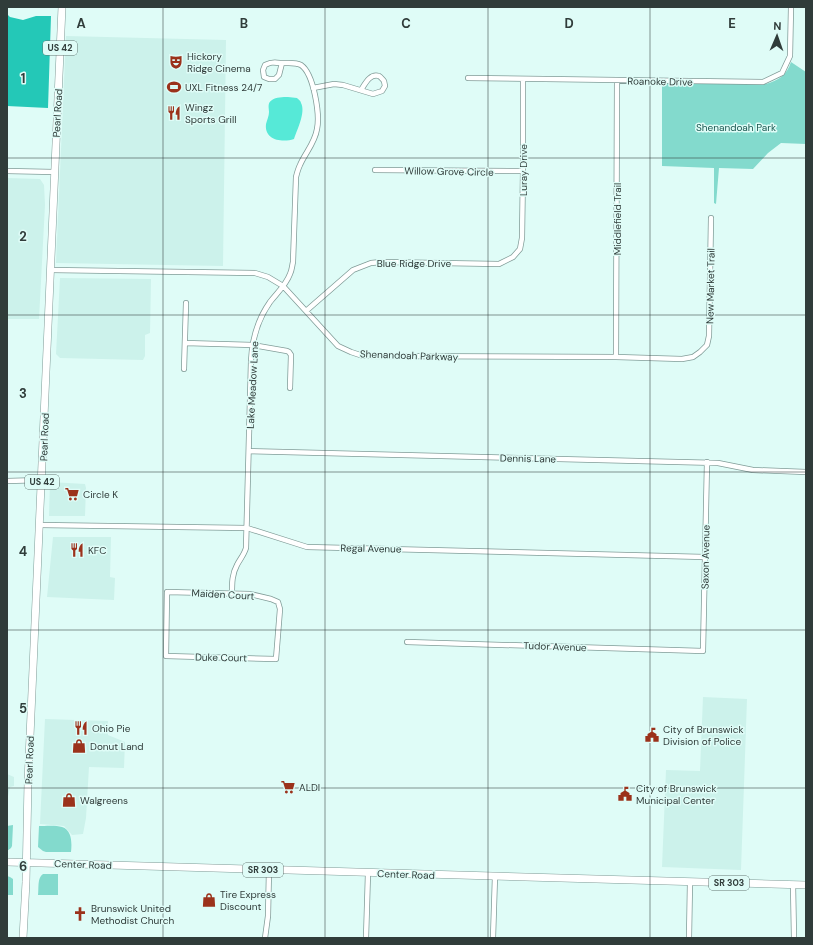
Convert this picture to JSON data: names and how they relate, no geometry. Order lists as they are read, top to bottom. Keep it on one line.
{"streets":{"main road":["US 42","Pearl Road","Center Road","SR 303"],"street":["Roanoke Drive","Luray Drive","Willow Grove Circle","Middlefield Trail","Blue Ridge Drive","New Market Trail","Shenandoah Parkway","Lake Meadow Lane","Dennis Lane","Regal Avenue","Saxon Avenue","Maiden Court","Tudor Avenue","Duke Court"]},"crossings":[["Roanoke Drive","Luray Drive"],["Roanoke Drive","Middlefield Trail"],["Pearl Road","Shenandoah Parkway"],["Pearl Road","Regal Avenue"],["Pearl Road","Center Road"],["Luray Drive","Willow Grove Circle"],["Luray Drive","Blue Ridge Drive"],["Middlefield Trail","Shenandoah Parkway"],["Blue Ridge Drive","Shenandoah Parkway"],["New Market Trail","Shenandoah Parkway"],["Shenandoah Parkway","Lake Meadow Lane"],["Lake Meadow Lane","Dennis Lane"],["Lake Meadow Lane","Regal Avenue"],["Lake Meadow Lane","Maiden Court"],["Dennis Lane","Saxon Avenue"],["Regal Avenue","Saxon Avenue"],["Saxon Avenue","Tudor Avenue"],["Maiden Court","Duke Court"]],"parks":["Shenandoah Park"],"places":{"theatre":["Hickory Ridge Cinema"],"sports":["UXL Fitness 24/7"],"restaurant":["Wingz Sports Grill","KFC","Ohio Pie"],"supermarket":["Circle K","ALDI"],"public building":["City of Brunswick Division of Police","City of Brunswick Municipal Center"],"shop":["Donut Land","Walgreens","Tire Express Discount"],"church":["Brunswick United Methodist Church"]},"north":"top","grid":{"columns":["A","B","C","D","E"],"rows":["1","2","3","4","5","6"]}}
